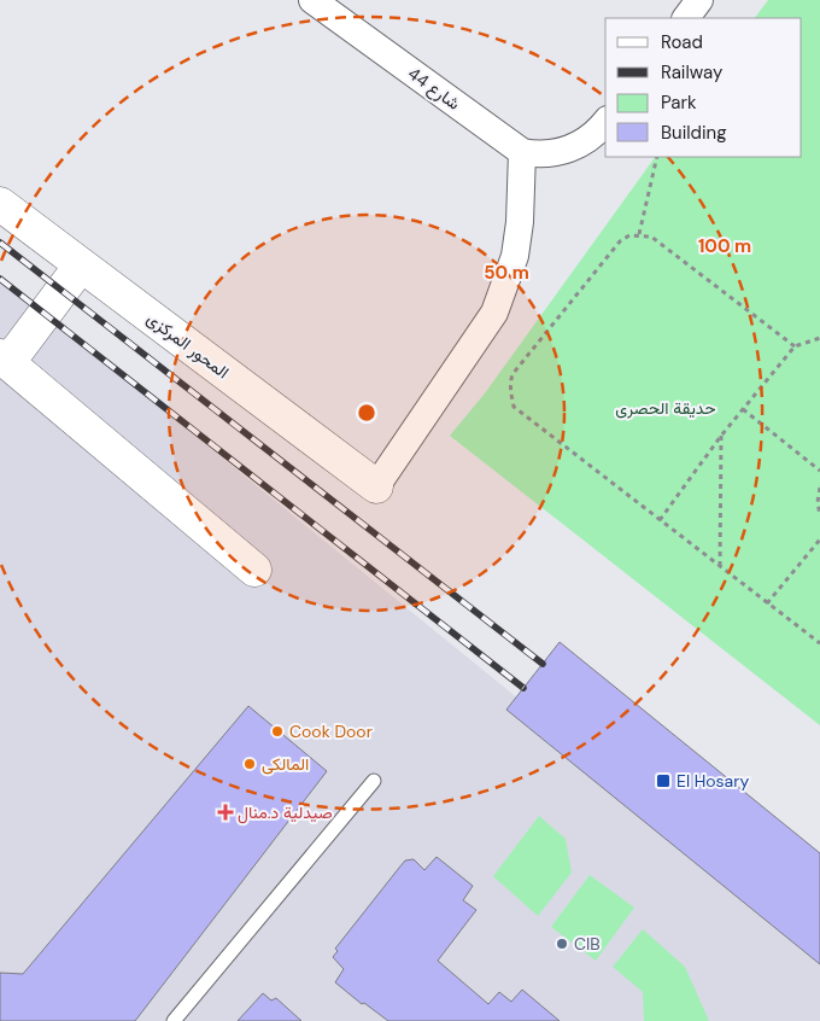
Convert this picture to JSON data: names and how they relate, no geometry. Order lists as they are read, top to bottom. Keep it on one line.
{"streets":{"main road":["المحور المركزى"],"street":["شارع 44"]},"parks":["حديقة الحصرى"],"places":{"other":["Cook Door","المالكى","CIB"],"transit":["El Hosary"],"health":["صيدلية د.منال"]},"legend":["Road","Railway","Park","Building"],"rings":["100 m","50 m"]}
